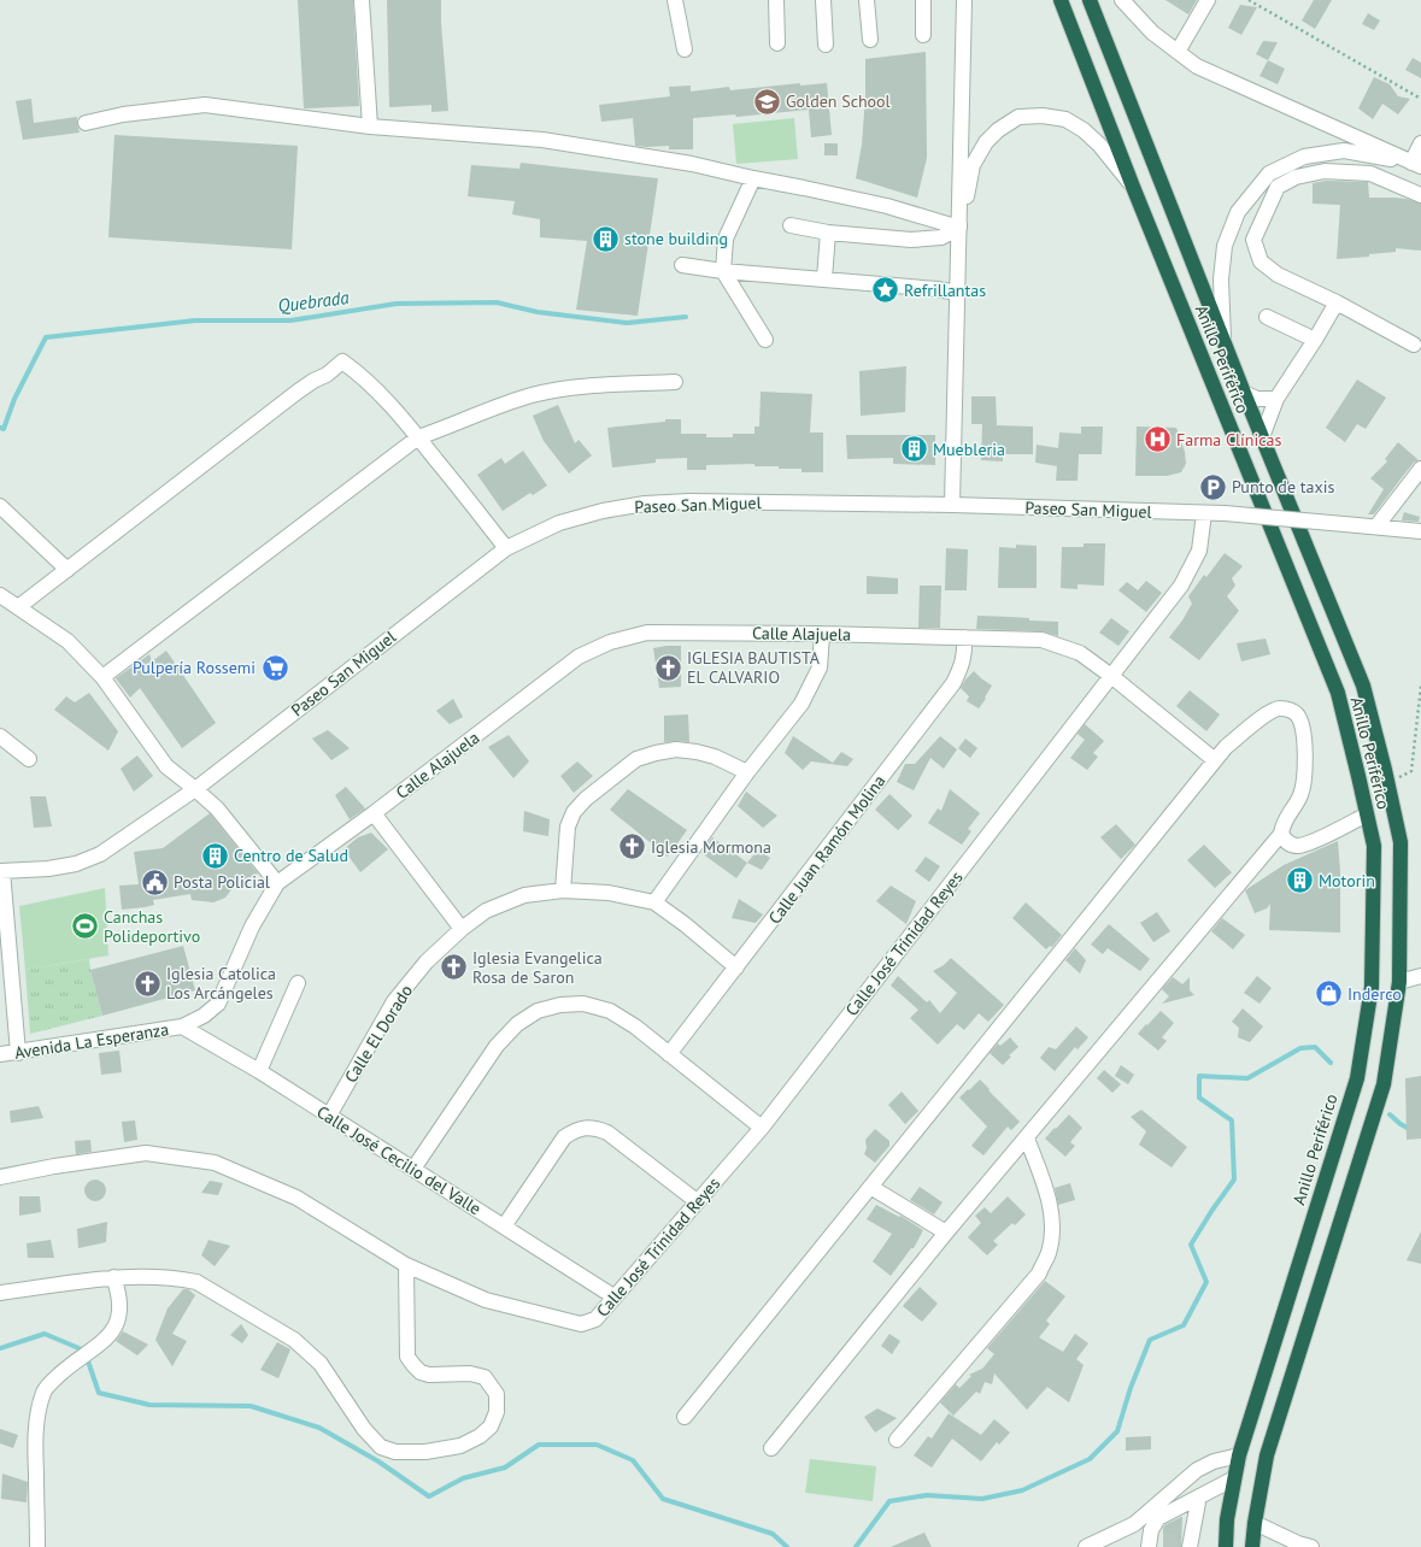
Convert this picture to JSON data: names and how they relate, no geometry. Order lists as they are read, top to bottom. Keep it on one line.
{"streets":{"highway":["Anillo Periférico"],"street":["Paseo San Miguel","Calle Alajuela","Calle Juan Ramón Molina","Calle José Trinidad Reyes","Calle El Dorado","Avenida La Esperanza","Calle José Cecilio del Valle"]},"crossings":[["Paseo San Miguel","Calle José Trinidad Reyes"],["Calle Alajuela","Calle Juan Ramón Molina"],["Calle Alajuela","Calle José Trinidad Reyes"],["Calle Alajuela","Avenida La Esperanza"],["Calle Alajuela","Calle José Cecilio del Valle"],["Calle Juan Ramón Molina","Calle El Dorado"],["Calle José Trinidad Reyes","Calle José Cecilio del Valle"],["Calle El Dorado","Calle José Cecilio del Valle"],["Avenida La Esperanza","Calle José Cecilio del Valle"]],"water":["Quebrada"],"places":{"school or university":["Golden School"],"building":["stone building","Muebleria","Centro de Salud","Motorin"],"place":["Refrillantas"],"hospital":["Farma Clínicas"],"parking":["Punto de taxis"],"supermarket":["Pulpería Rossemi"],"church":["IGLESIA BAUTISTA EL CALVARIO","Iglesia Mormona","Iglesia Evangelica Rosa de Saron","Iglesia Catolica Los Arcángeles"],"public building":["Posta Policial"],"sports":["Canchas Polideportivo"],"shop":["Inderco"]}}
